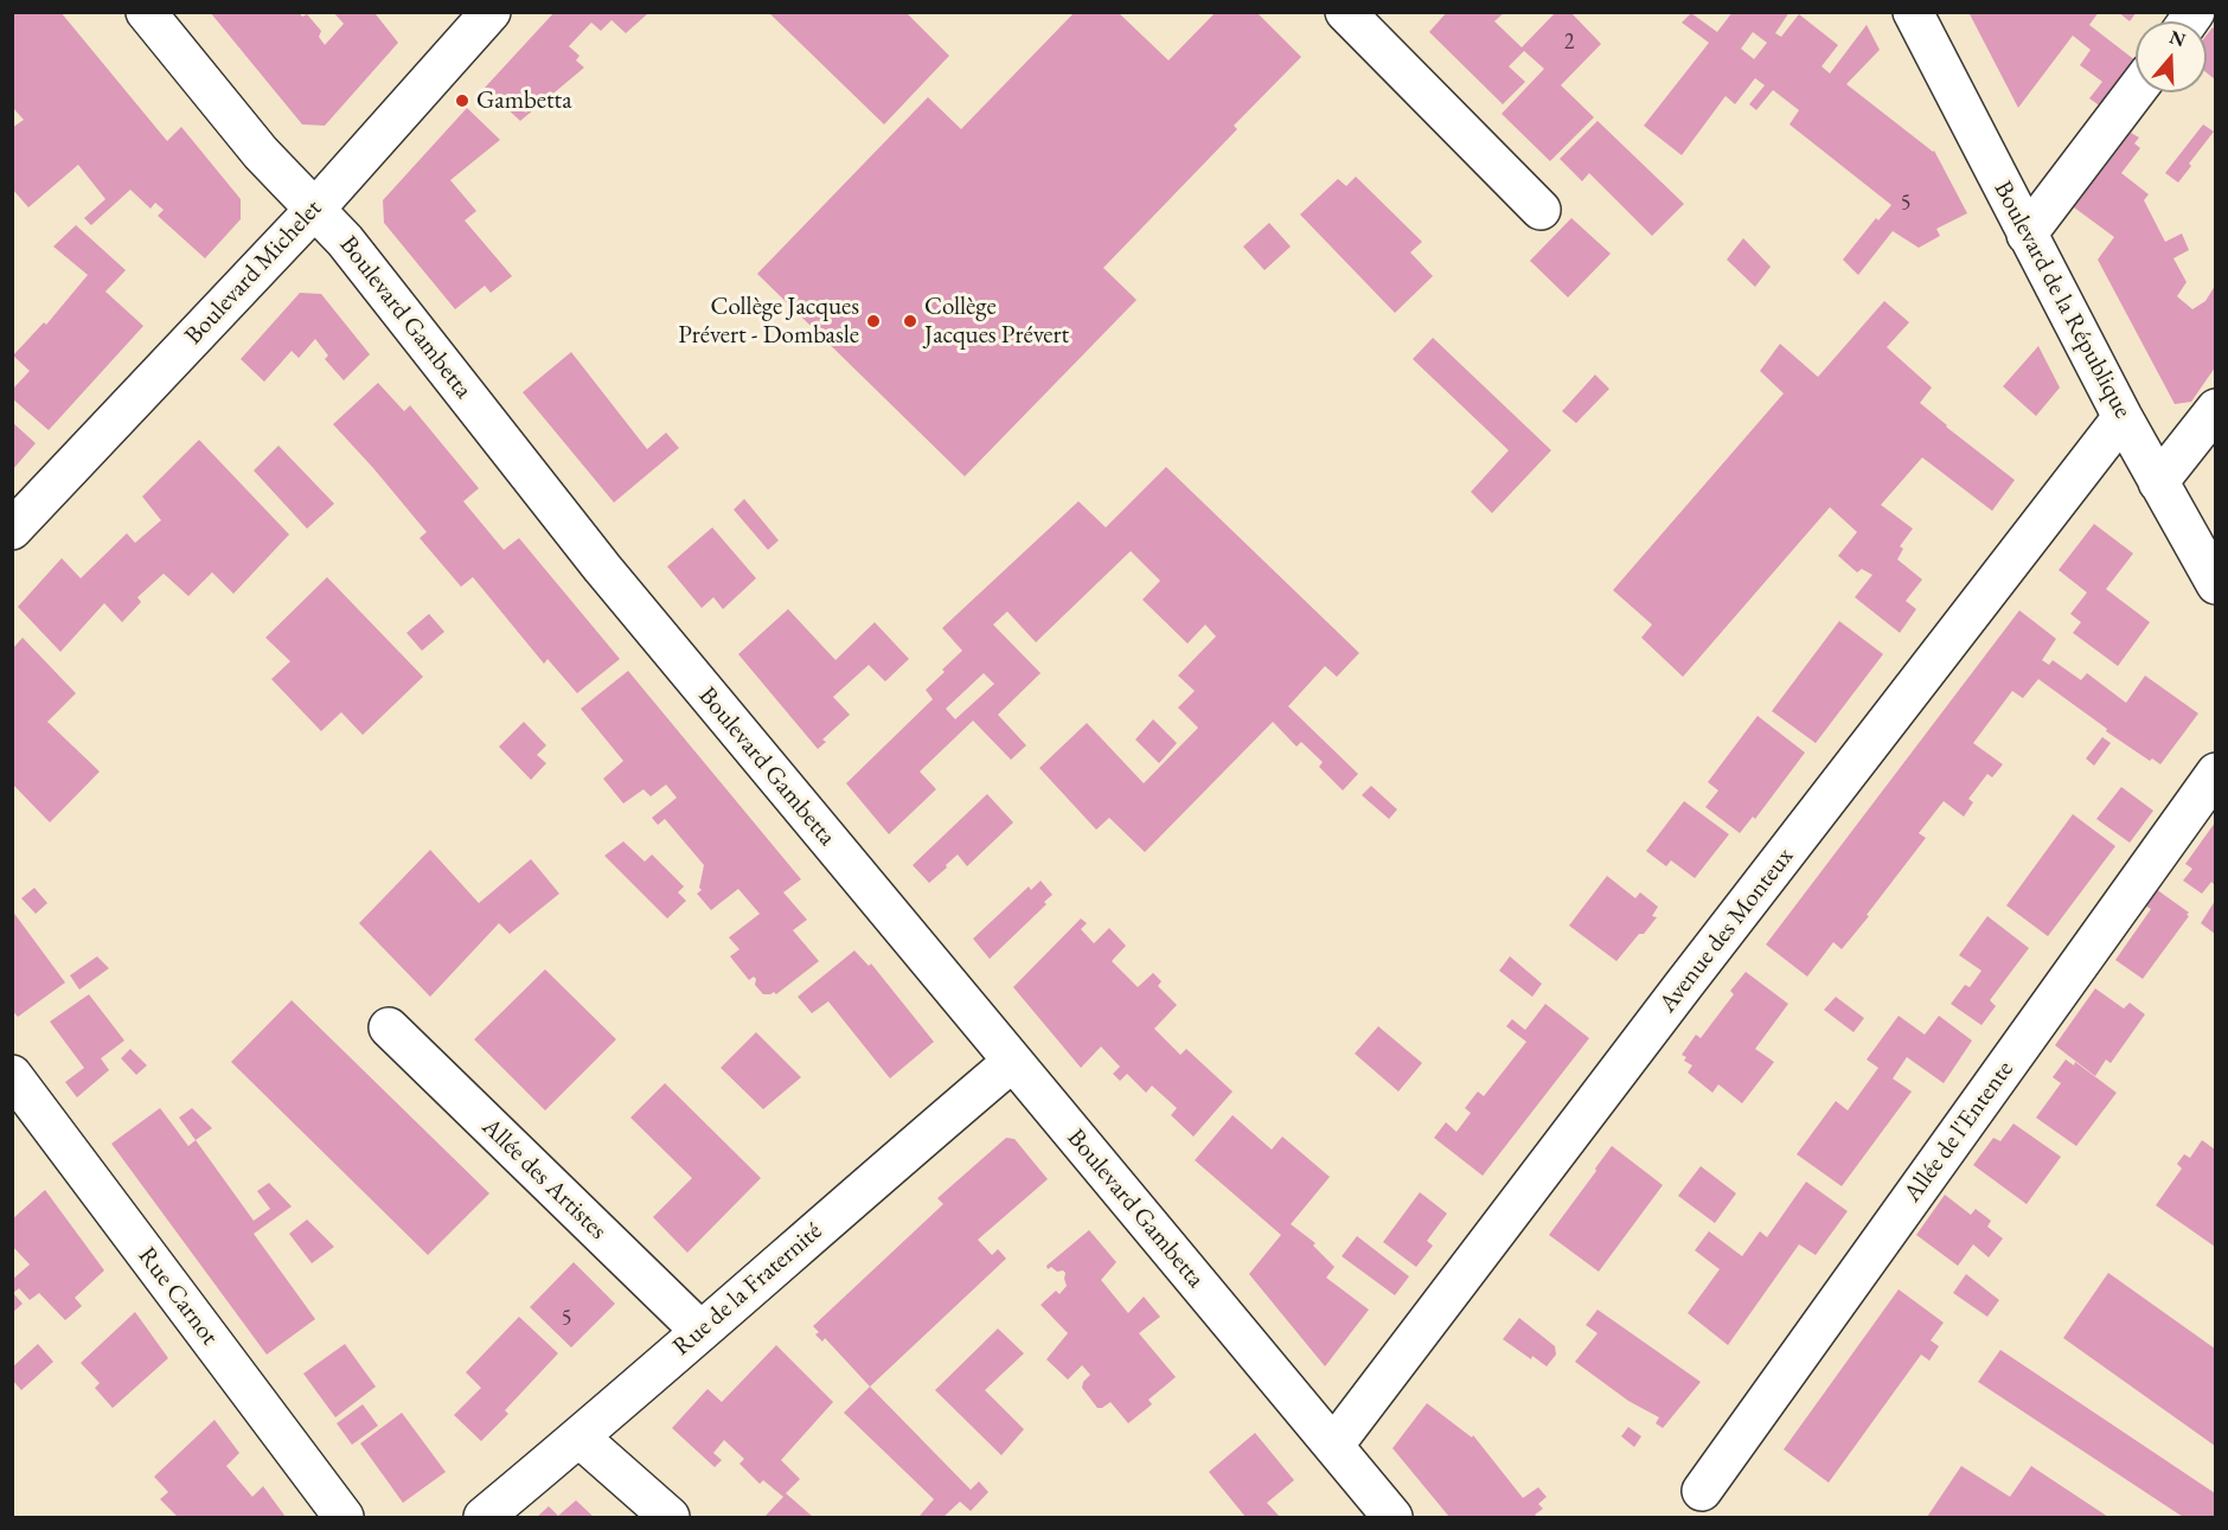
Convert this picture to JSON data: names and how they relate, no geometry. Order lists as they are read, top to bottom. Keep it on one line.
{"streets":{"street":["Boulevard Michelet","Boulevard de la République","Boulevard Gambetta","Avenue des Monteux","Allée de l'Entente","Allée des Artistes","Rue de la Fraternité","Rue Carnot"]},"crossings":[["Boulevard Michelet","Boulevard Gambetta"],["Boulevard de la République","Avenue des Monteux"],["Boulevard Gambetta","Avenue des Monteux"],["Boulevard Gambetta","Rue de la Fraternité"],["Allée des Artistes","Rue de la Fraternité"]],"places":["Gambetta","Collège Jacques Prévert - Dombasle","Collège Jacques Prévert"],"house_numbers":["2","5","5"],"north":"top"}
